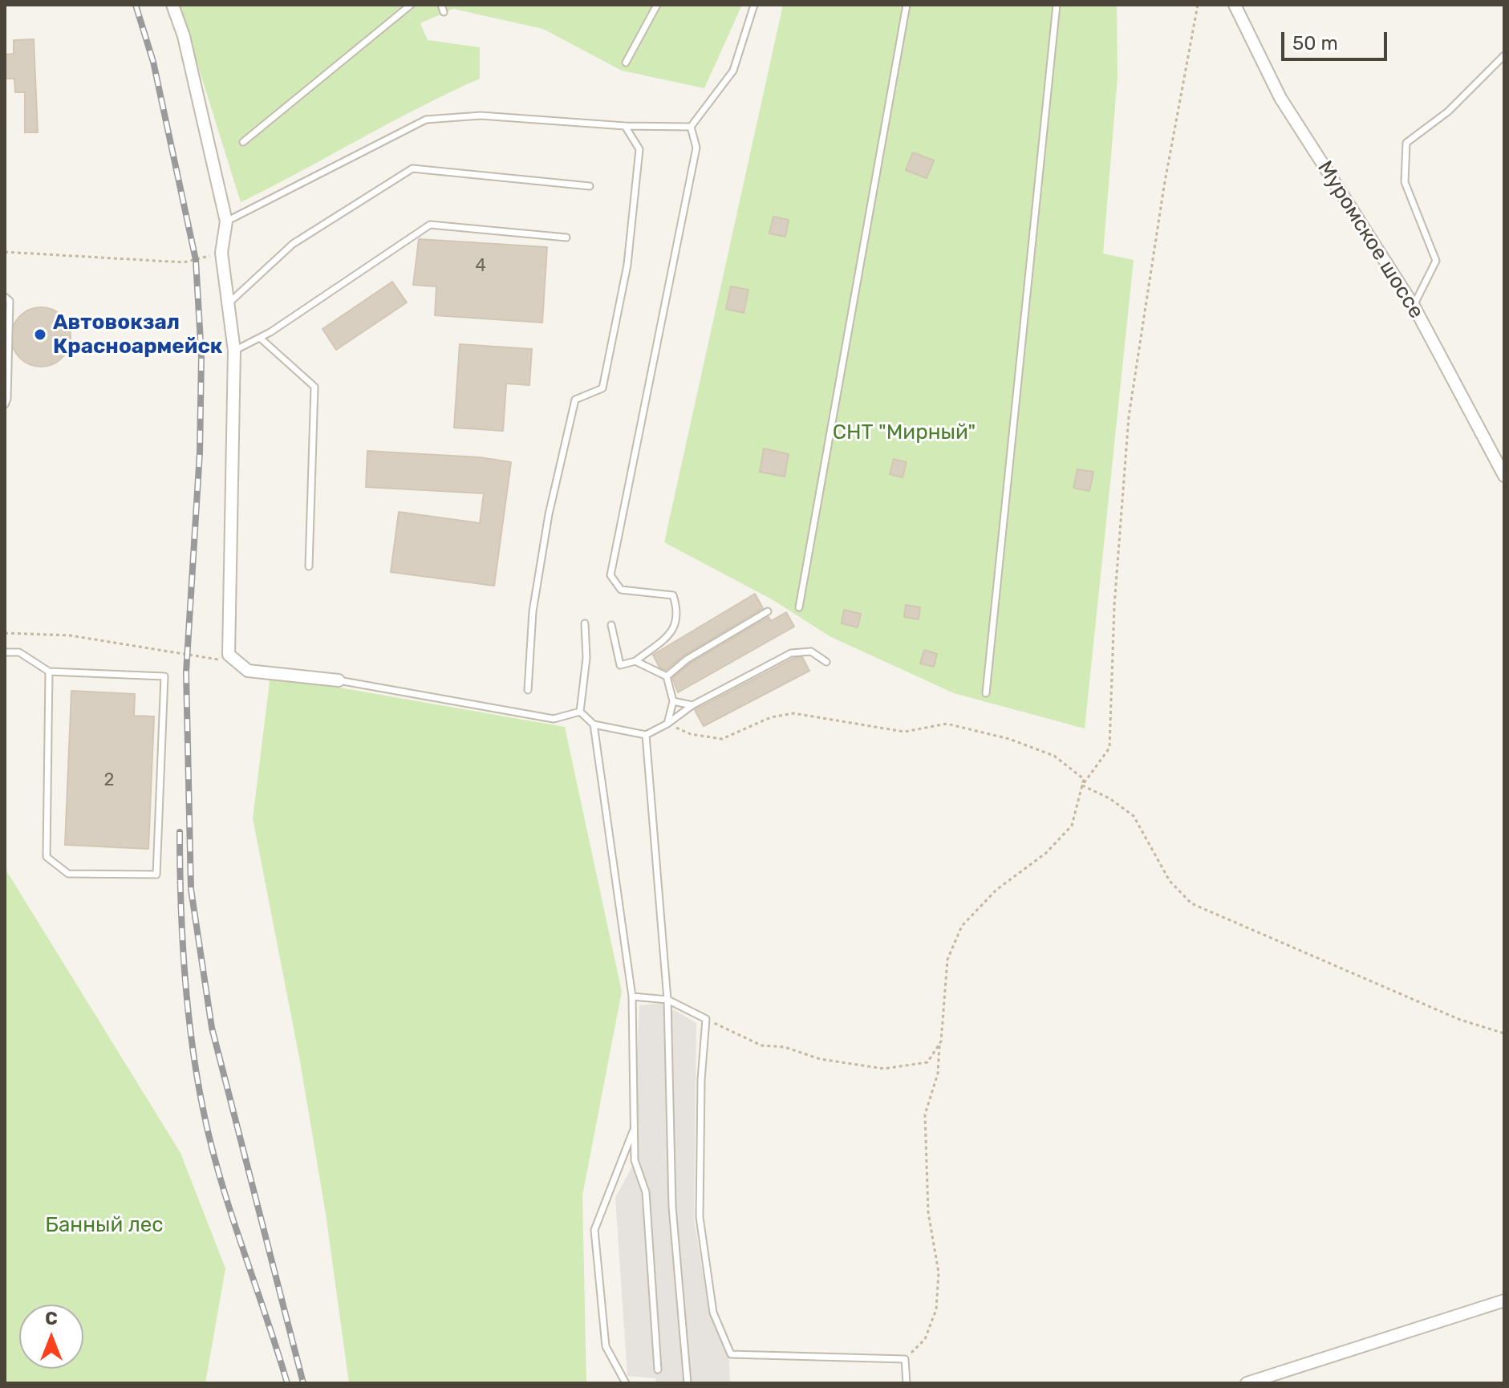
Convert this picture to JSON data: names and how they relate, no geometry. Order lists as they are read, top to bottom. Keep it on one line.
{"streets":{"street":["Муромское шоссе"]},"parks":["СНТ \"Мирный\"","Банный лес"],"places":["Автовокзал Красноармейск"],"house_numbers":["4","2"],"scale_bar":"50 m","north":"top"}
